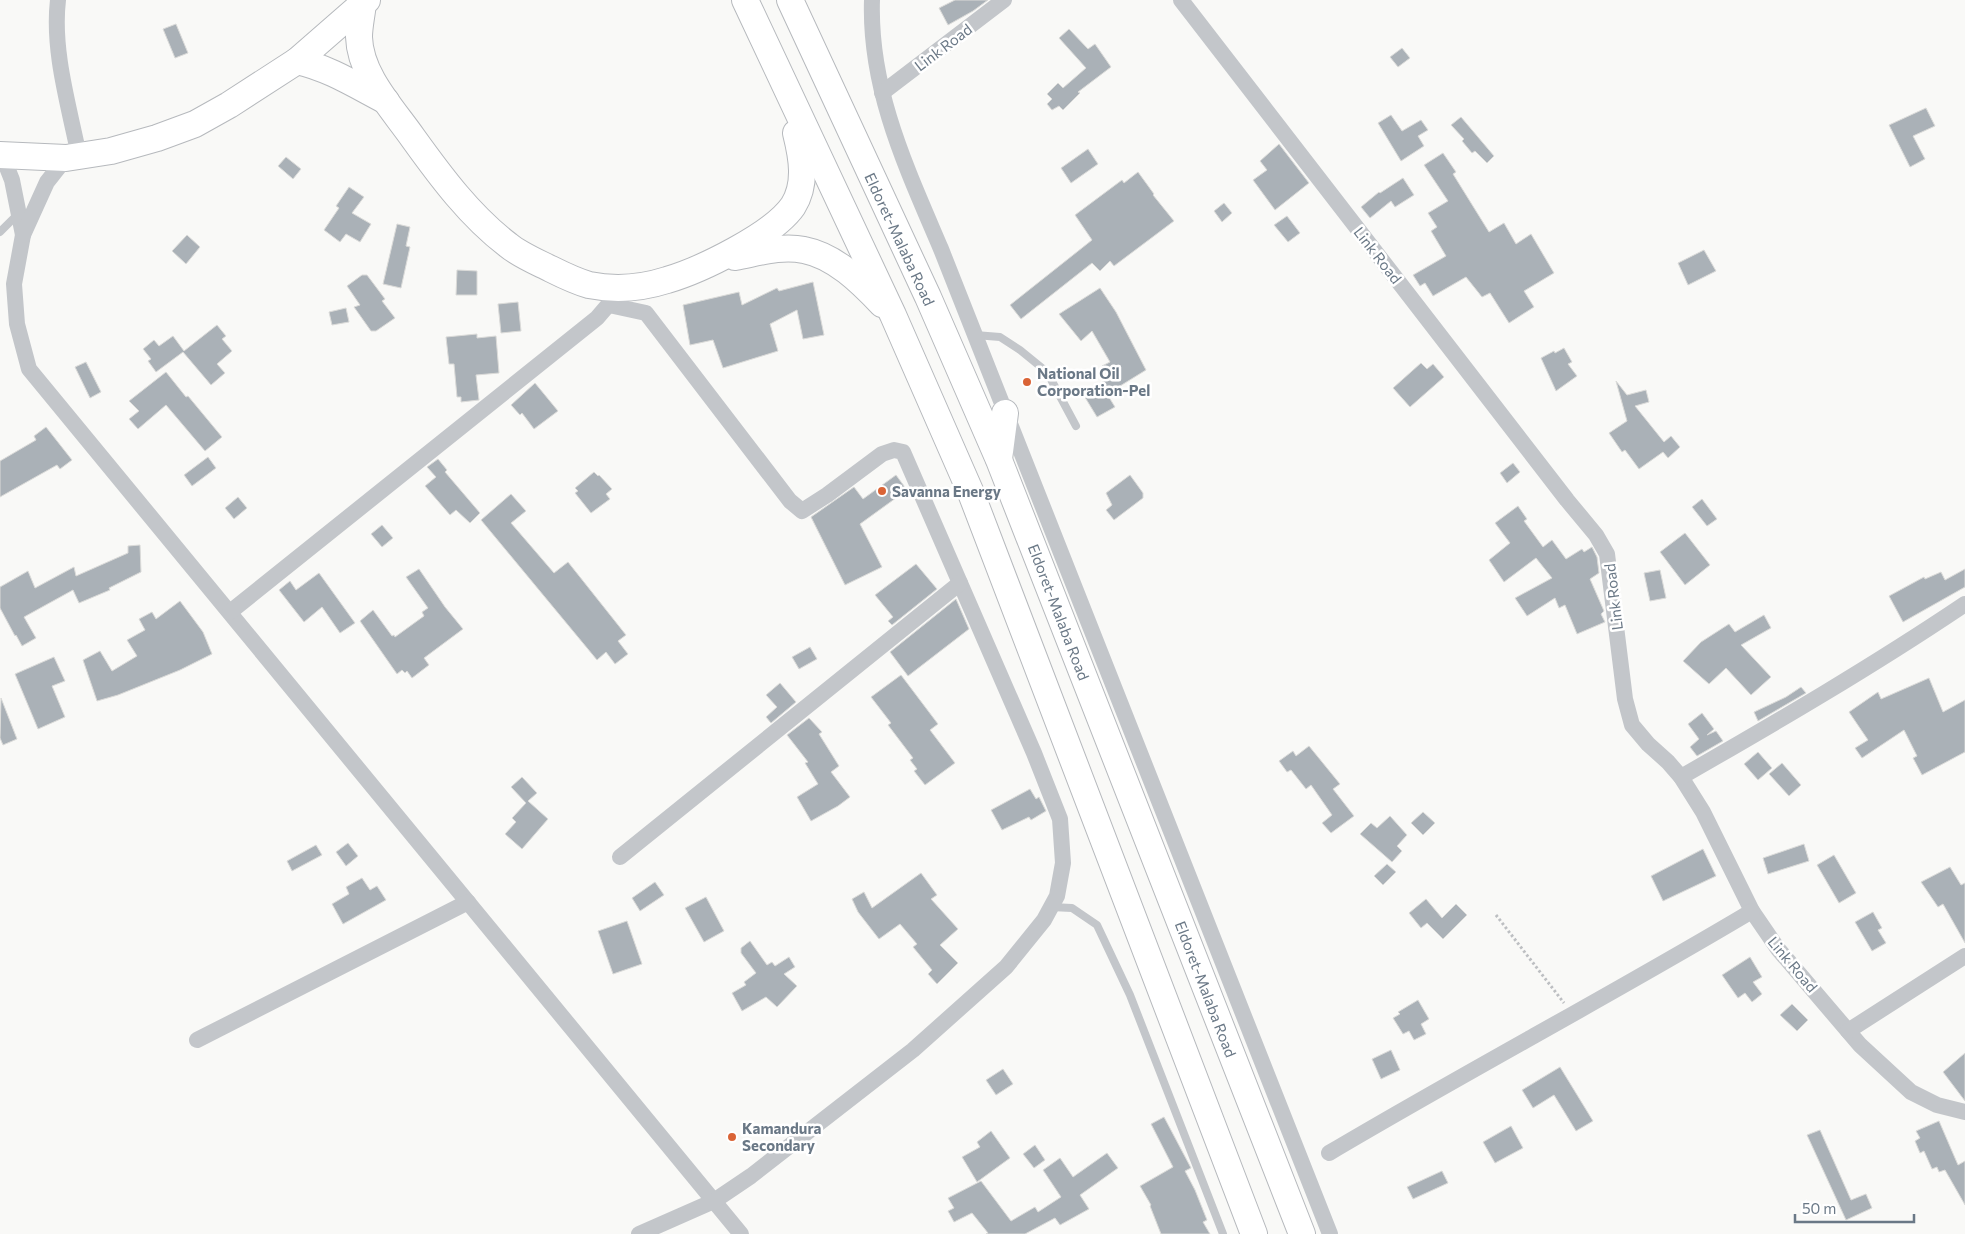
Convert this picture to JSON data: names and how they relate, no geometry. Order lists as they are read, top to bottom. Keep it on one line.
{"streets":{"highway":["Eldoret-Malaba Road"],"street":["Link Road"]},"crossings":[["Link Road","Eldoret-Malaba Road"]],"places":["National Oil Corporation-Pel","Savanna Energy","Kamandura Secondary"],"scale_bar":"50 m"}
